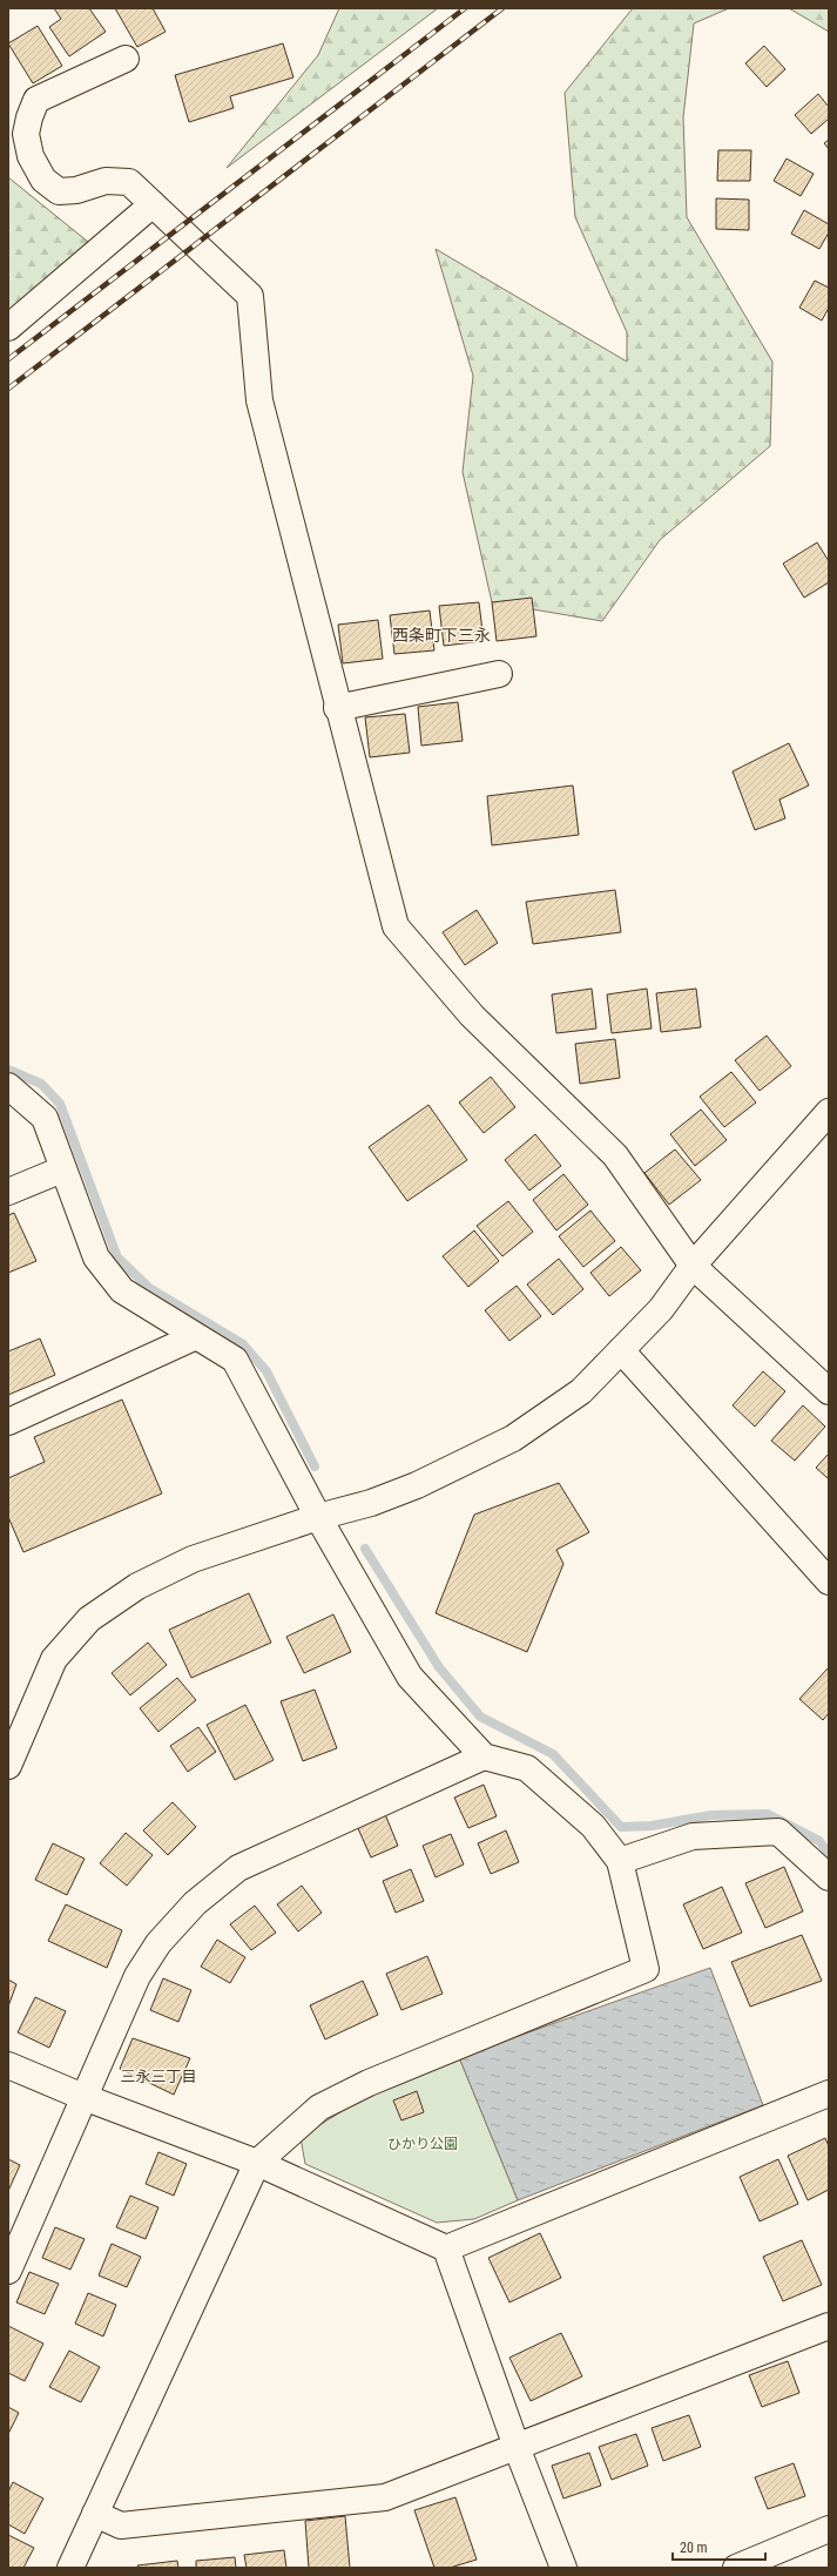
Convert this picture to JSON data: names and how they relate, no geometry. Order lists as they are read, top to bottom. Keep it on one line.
{"districts":["西条町下三永","三永三丁目"],"parks":["ひかり公園"],"scale_bar":"20 m"}
